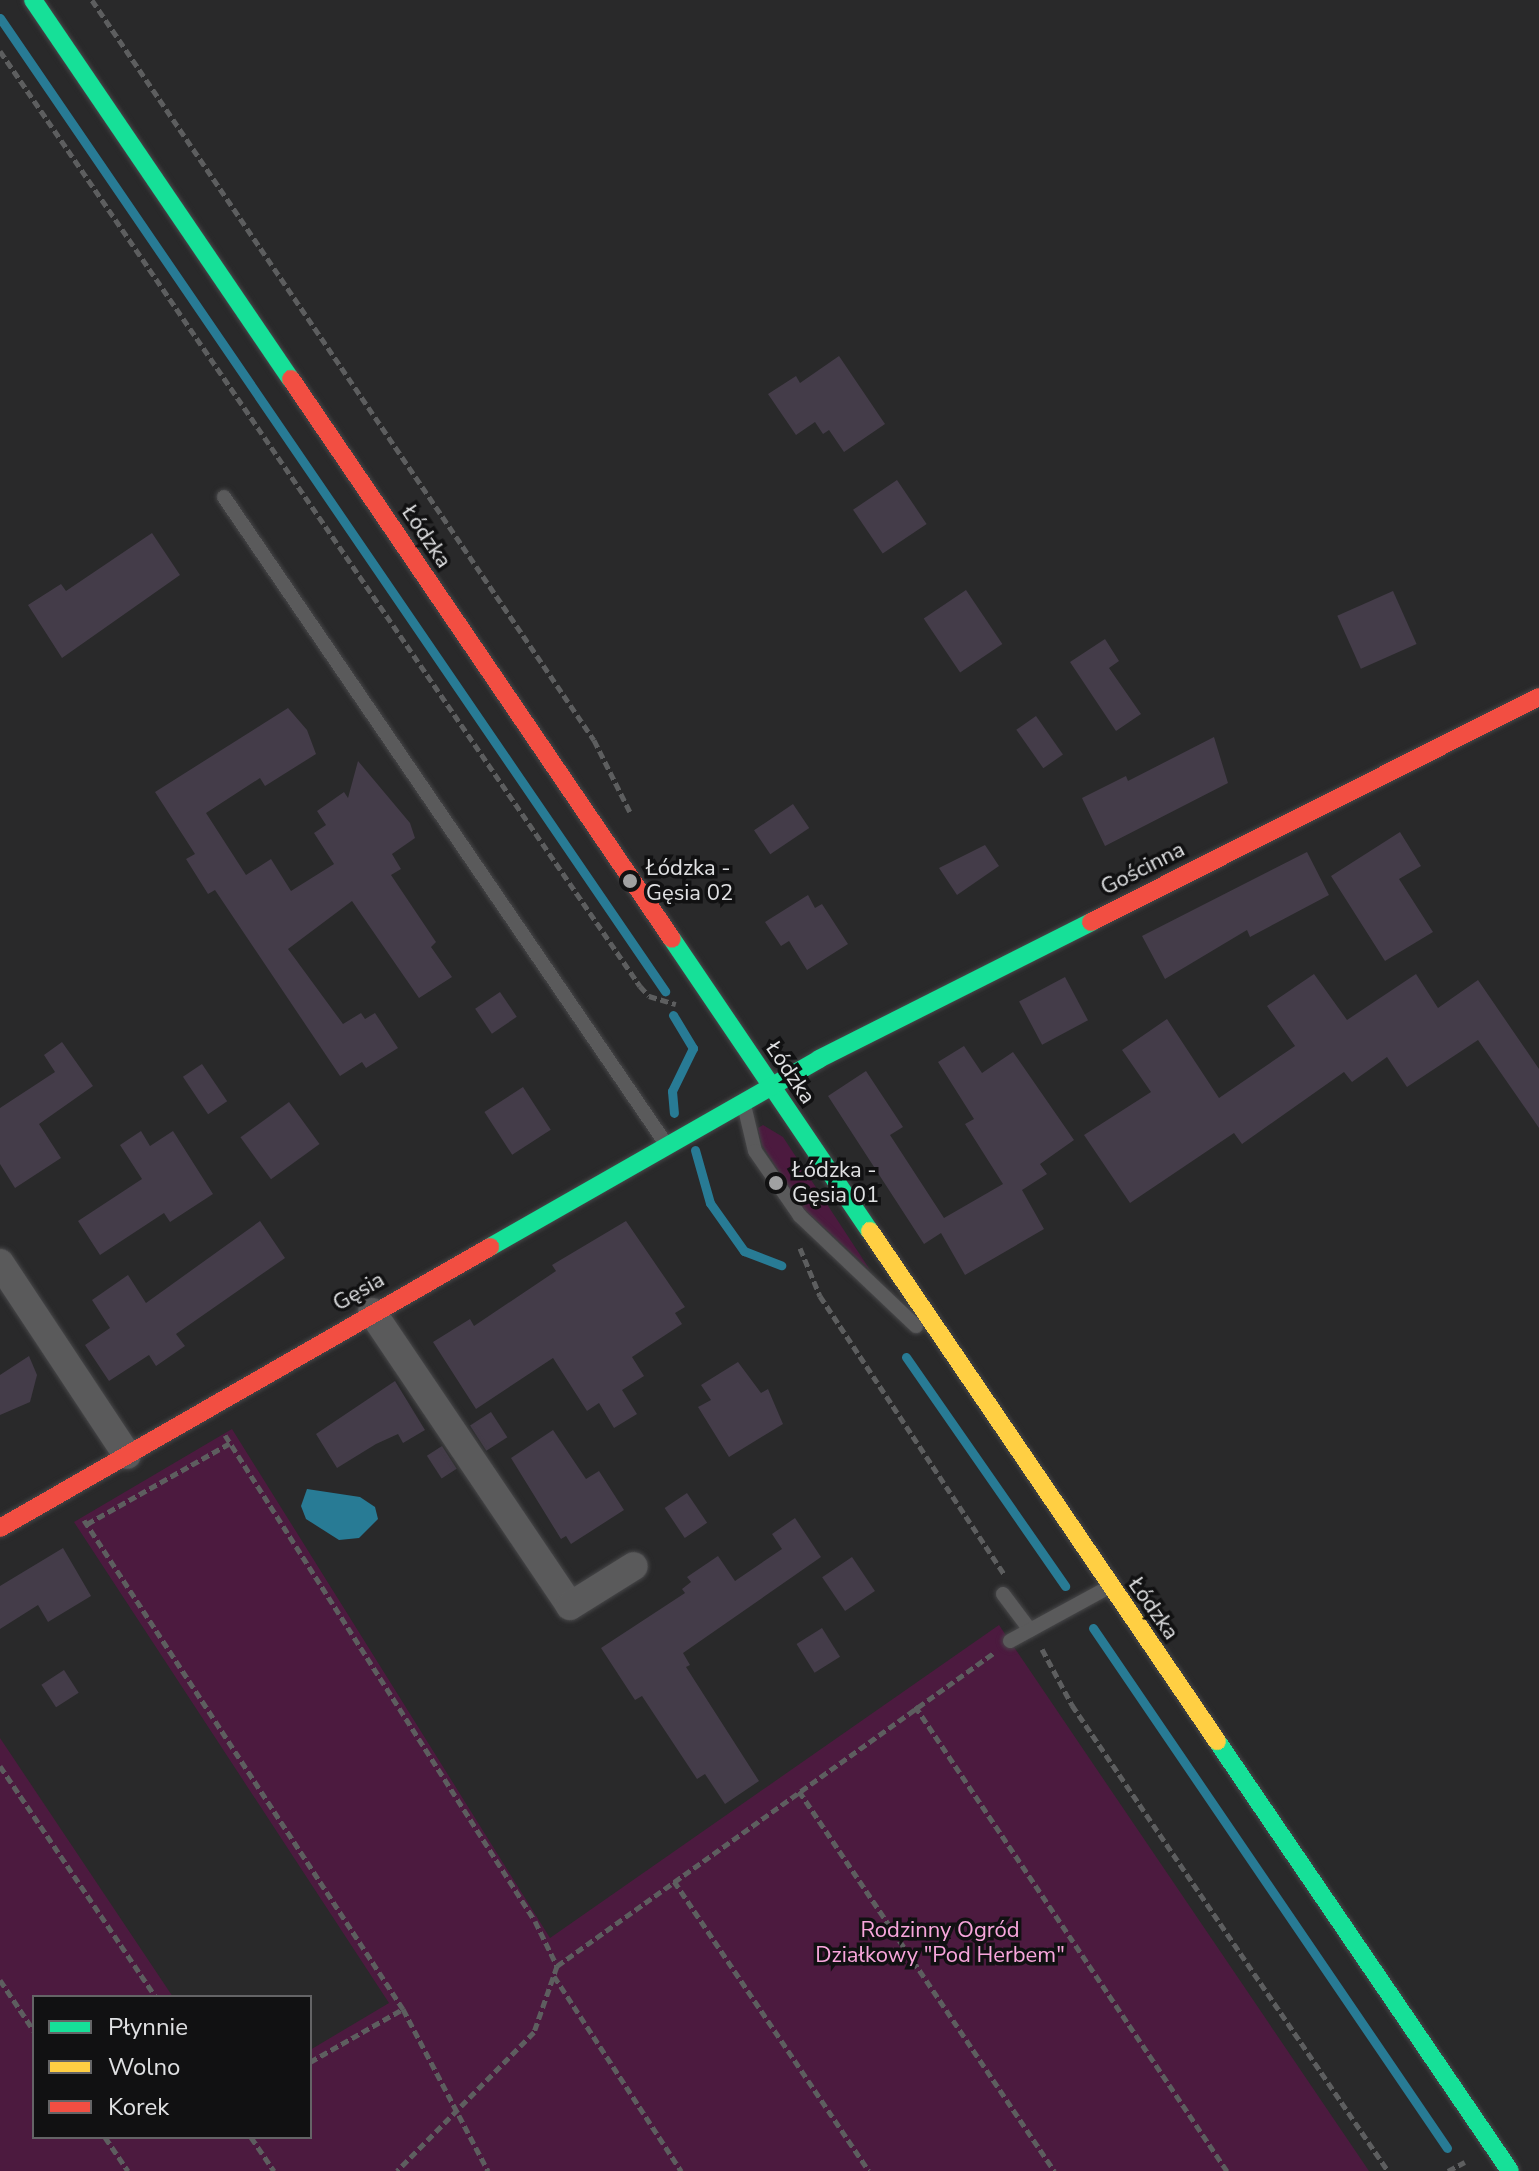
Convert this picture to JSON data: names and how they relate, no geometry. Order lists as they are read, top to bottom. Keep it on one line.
{"streets":{"main road":["Łódzka","Gościnna","Gęsia"]},"crossings":[["Łódzka","Gościnna"],["Gościnna","Gęsia"]],"parks":["Rodzinny Ogród Działkowy \"Pod Herbem\""],"places":["Łódzka - Gęsia 02","Łódzka - Gęsia 01"],"legend":["Płynnie","Wolno","Korek"]}
